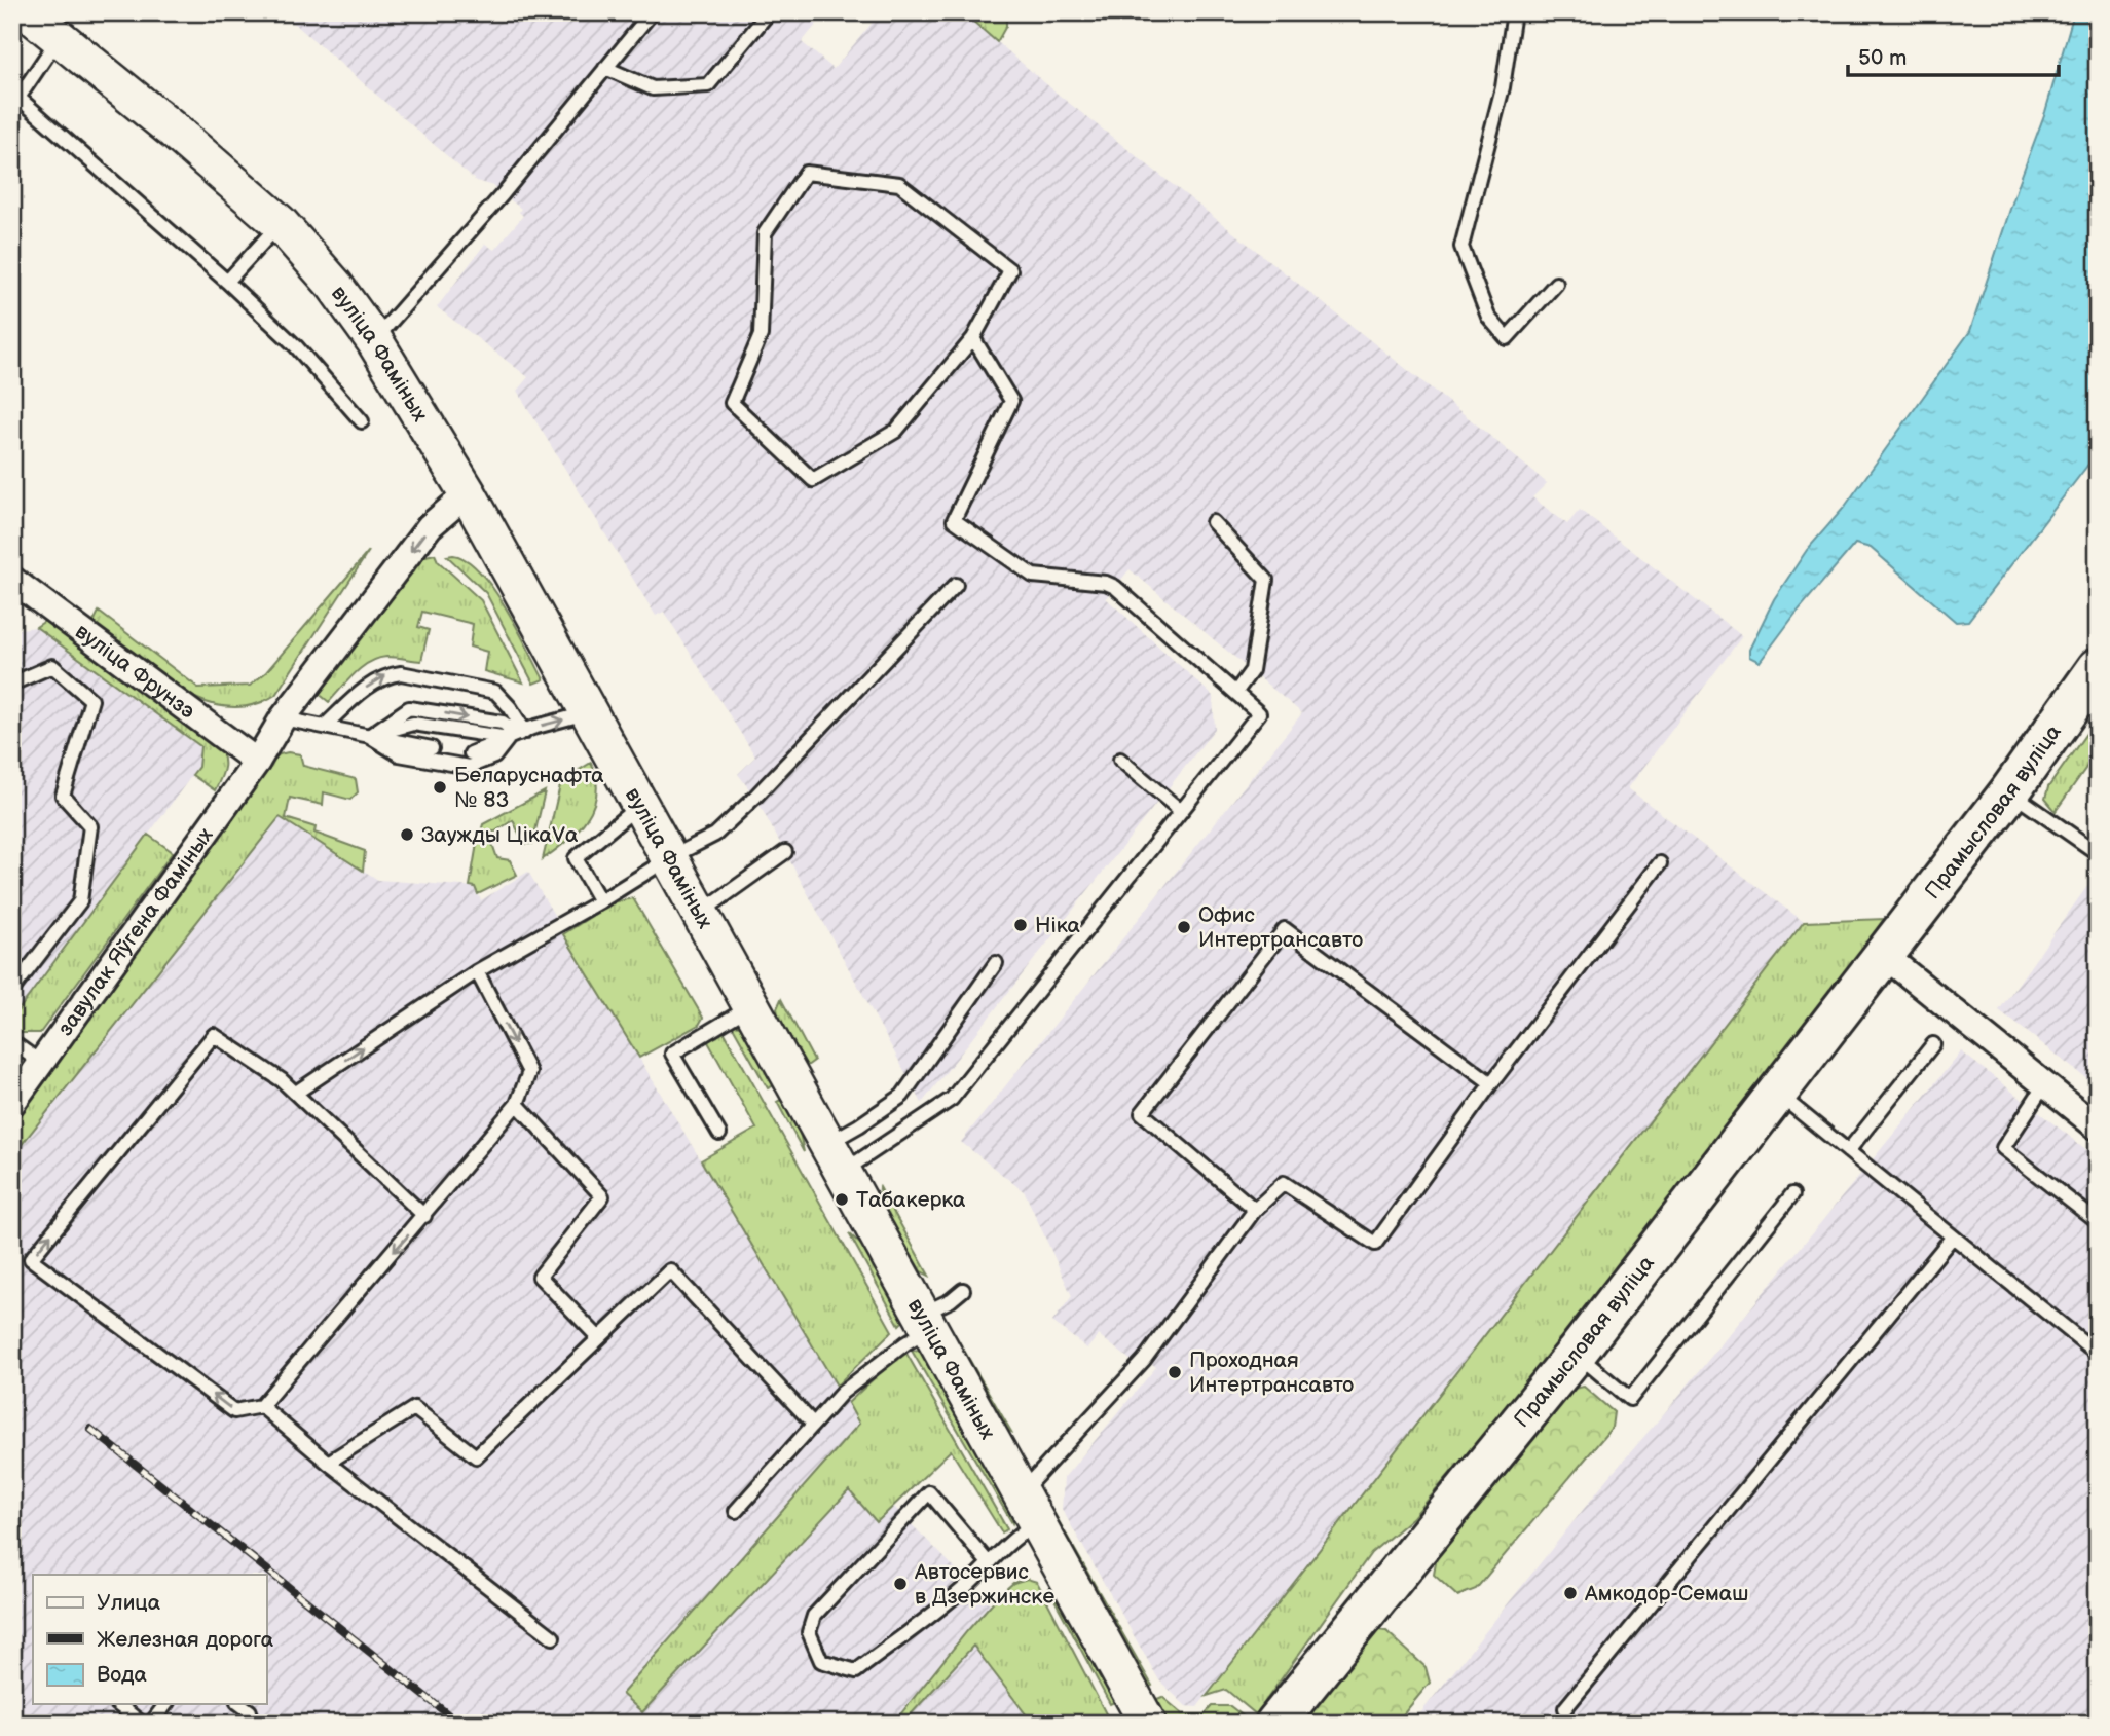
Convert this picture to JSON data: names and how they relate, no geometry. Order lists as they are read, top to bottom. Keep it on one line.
{"streets":{"main road":["вуліца Фаміных","Прамысловая вуліца"],"street":["вуліца Фрунзэ","завулак Яўгена Фаміных"]},"crossings":[["вуліца Фаміных","завулак Яўгена Фаміных"],["вуліца Фрунзэ","завулак Яўгена Фаміных"]],"one_way":["завулак Яўгена Фаміных"],"places":["Беларуснафта № 83","Заужды ЦікаVа","Ніка","Офис Интертрансавто","Табакерка","Проходная Интертрансавто","Автосервис в Дзержинске","Амкодор-Семаш"],"legend":["Улица","Железная дорога","Вода"],"scale_bar":"50 m"}
